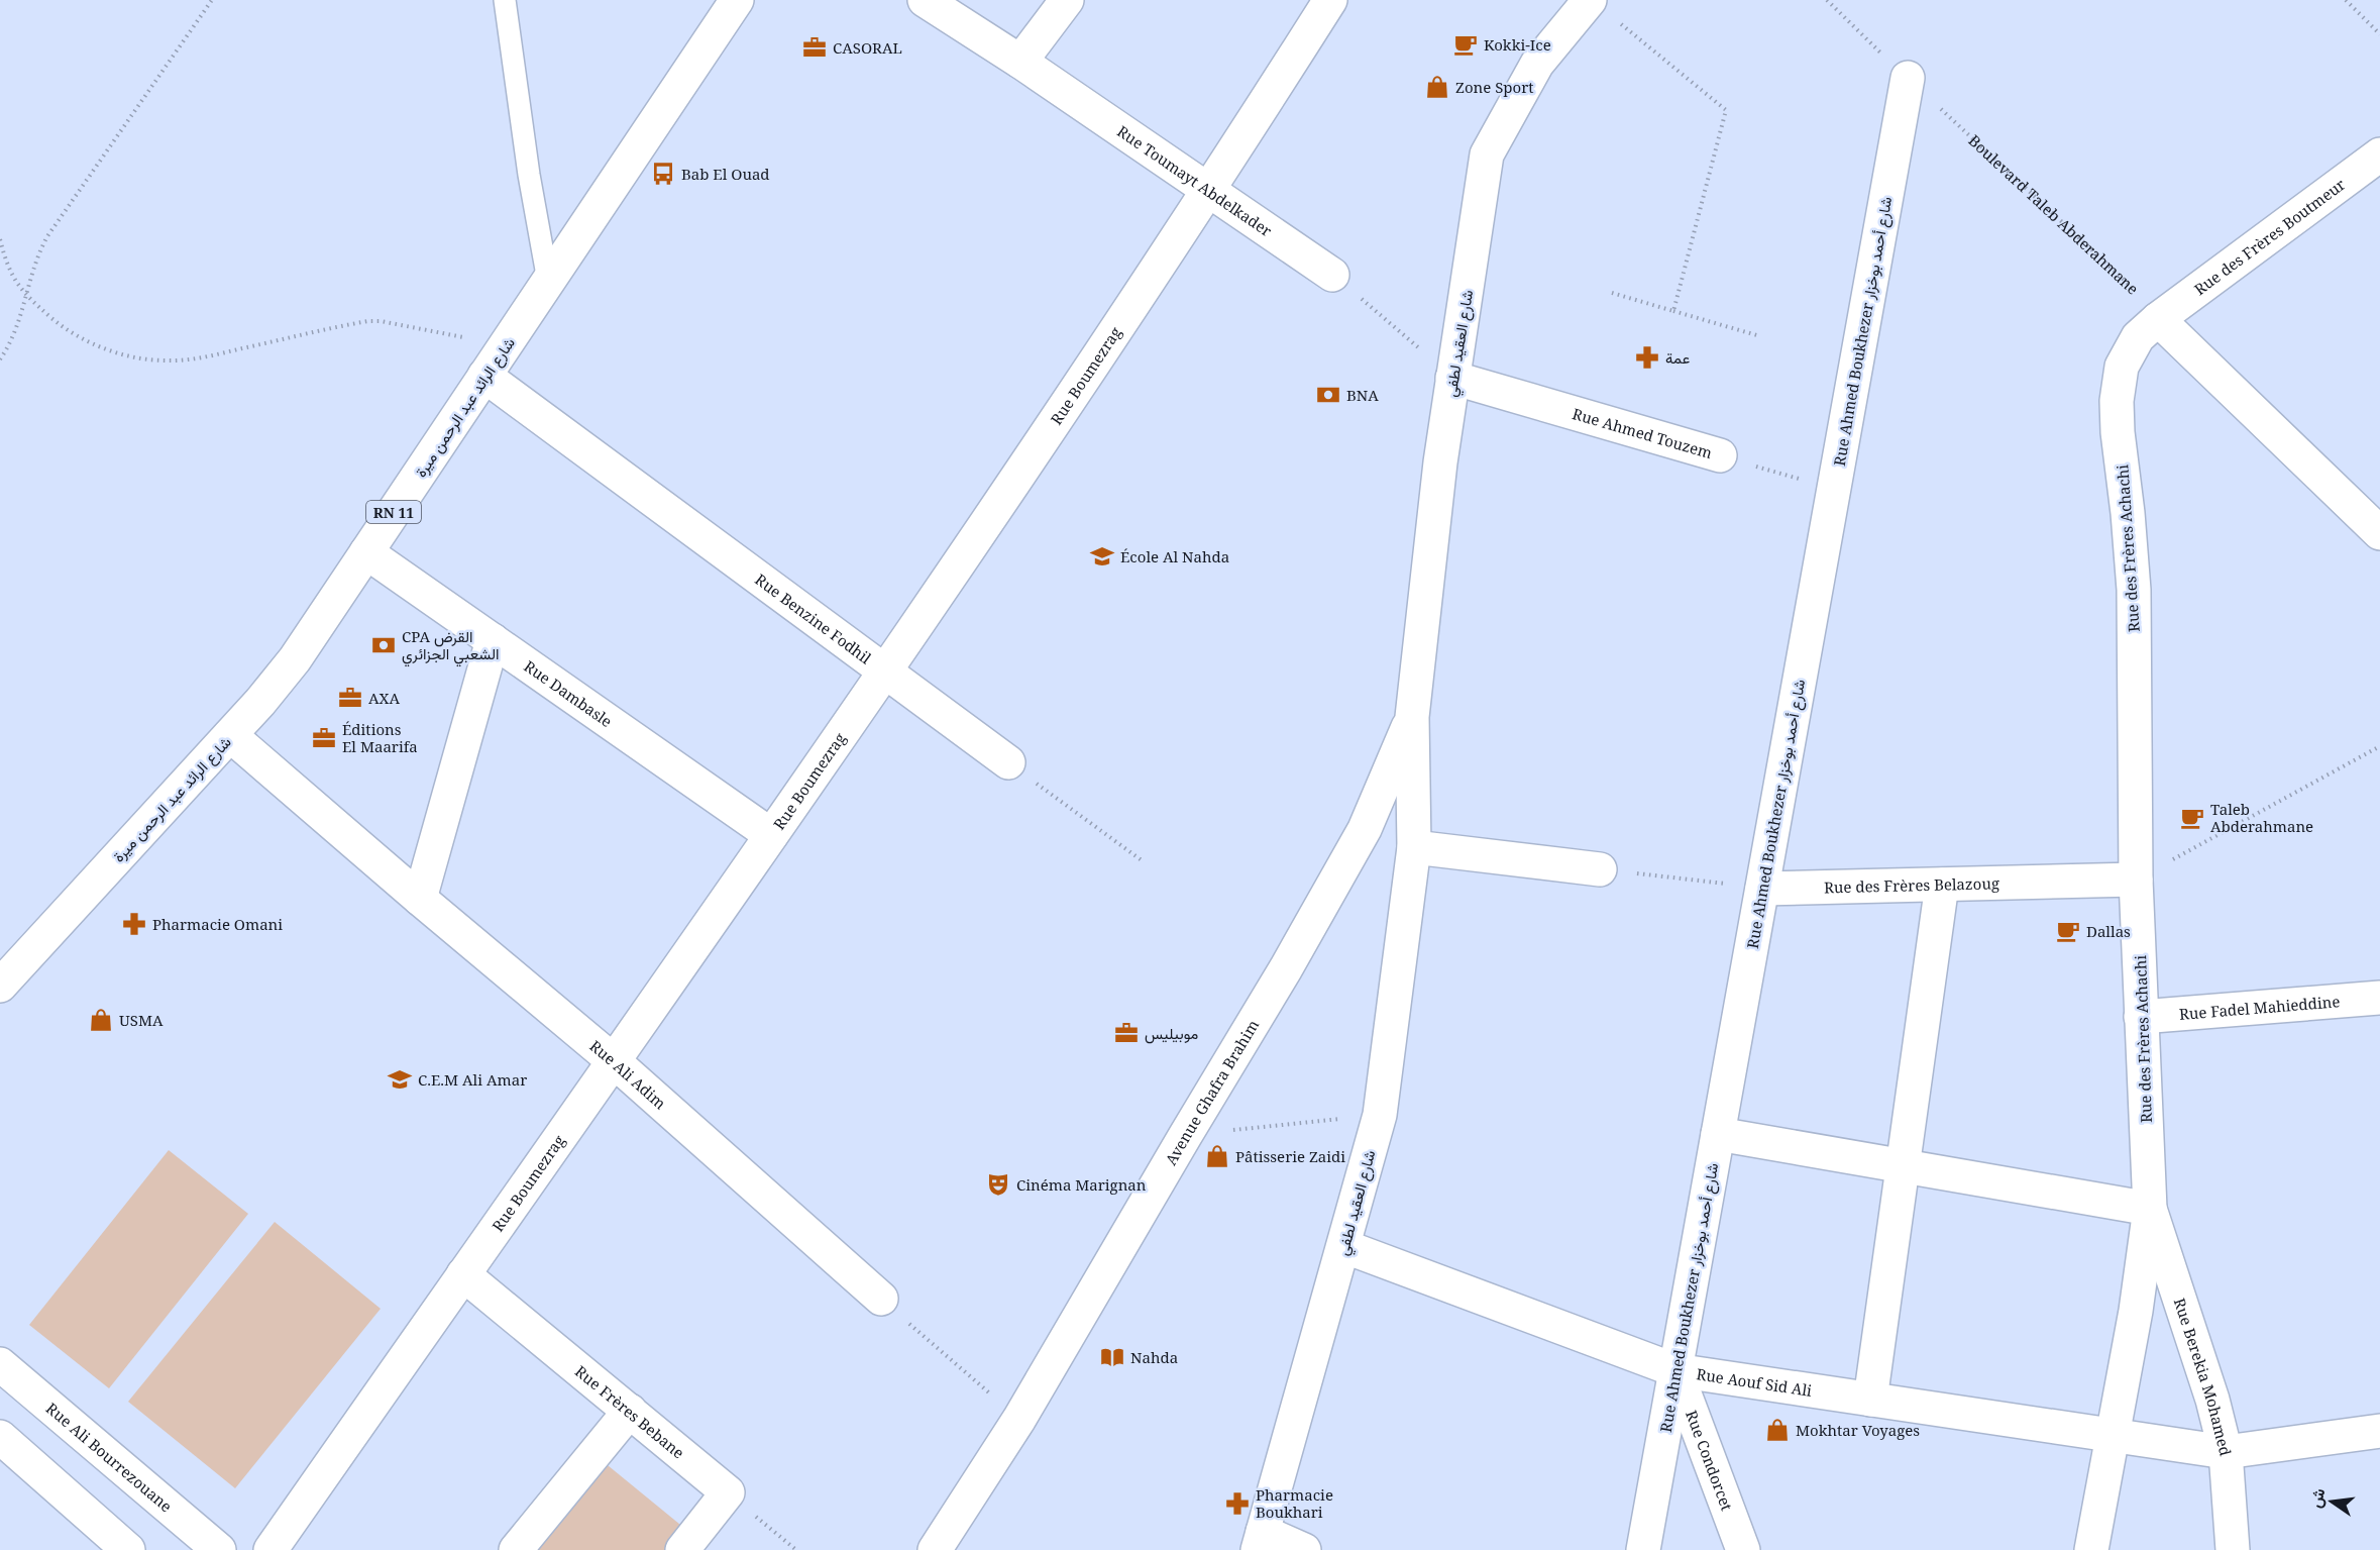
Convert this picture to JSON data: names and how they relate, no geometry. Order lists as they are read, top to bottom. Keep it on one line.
{"streets":{"street":["Rue Toumayt Abdelkader","Rue des Frères Boutmeur","Rue Ahmed Boukhezer شارع أحمد بوخزار","شارع العقيد لطفي","Rue Boumezrag","شارع الرائد عبد الرحمن ميرة","Rue Ahmed Touzem","RN 11","Rue des Frères Achachi","Rue Benzine Fodhil","Rue Dambasle","Rue des Frères Belazoug","Rue Fadel Mahieddine","Rue Ali Adim","Avenue Ghafra Brahim","Rue Berekia Mohamed","Rue Aouf Sid Ali","Rue Frères Bebane","Rue Ali Bourrezouane","Rue Condorcet"],"path":["Boulevard Taleb Abderahmane"]},"crossings":[["Rue Toumayt Abdelkader","Rue Boumezrag"],["Boulevard Taleb Abderahmane","Rue des Frères Boutmeur"],["Boulevard Taleb Abderahmane","Rue Ahmed Boukhezer شارع أحمد بوخزار"],["Boulevard Taleb Abderahmane","Rue des Frères Achachi"],["Rue des Frères Boutmeur","Rue des Frères Achachi"],["Rue Ahmed Boukhezer شارع أحمد بوخزار","Rue Ahmed Touzem"],["Rue Ahmed Boukhezer شارع أحمد بوخزار","Rue des Frères Belazoug"],["Rue Ahmed Boukhezer شارع أحمد بوخزار","Rue Aouf Sid Ali"],["Rue Ahmed Boukhezer شارع أحمد بوخزار","Rue Condorcet"],["شارع العقيد لطفي","Rue Ahmed Touzem"],["شارع العقيد لطفي","Avenue Ghafra Brahim"],["شارع العقيد لطفي","Rue Aouf Sid Ali"],["Rue Boumezrag","Rue Benzine Fodhil"],["Rue Boumezrag","Rue Dambasle"],["Rue Boumezrag","Rue Ali Adim"],["Rue Boumezrag","Rue Frères Bebane"],["شارع الرائد عبد الرحمن ميرة","Rue Benzine Fodhil"],["شارع الرائد عبد الرحمن ميرة","Rue Dambasle"],["شارع الرائد عبد الرحمن ميرة","Rue Ali Adim"],["Rue des Frères Achachi","Rue des Frères Belazoug"],["Rue des Frères Achachi","Rue Fadel Mahieddine"],["Rue des Frères Achachi","Rue Berekia Mohamed"],["Rue des Frères Achachi","Rue Aouf Sid Ali"],["Rue Berekia Mohamed","Rue Aouf Sid Ali"],["Rue Aouf Sid Ali","Rue Condorcet"]],"places":{"cafe":["Kokki-Ice","Taleb Abderahmane","Dallas"],"office":["CASORAL","AXA","Éditions El Maarifa","موبيليس"],"shop":["Zone Sport","USMA","Pâtisserie Zaidi","Mokhtar Voyages"],"bus stop":["Bab El Ouad"],"pharmacy":["عمة","Pharmacie Omani","Pharmacie Boukhari"],"bank":["BNA","CPA القرض الشعبي الجزائري"],"school or university":["École Al Nahda","C.E.M Ali Amar"],"theatre":["Cinéma Marignan"],"library":["Nahda"]},"north":"left"}
